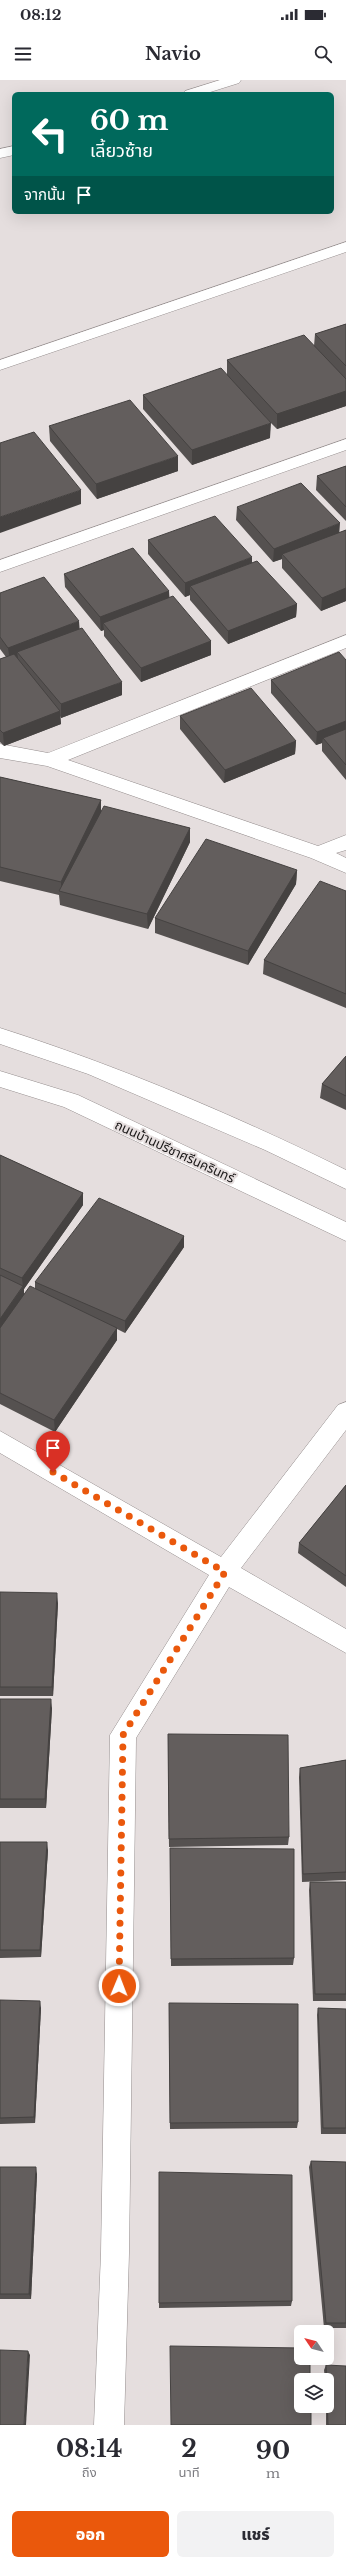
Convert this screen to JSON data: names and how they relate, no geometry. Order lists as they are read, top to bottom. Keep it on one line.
{"streets":{"street":["ถนนบ้านปรีชาศรีนครินทร์"]},"north":"top left","page":{"status":"08:12","header":"Navio","turn":["60 m","เลี้ยวซ้าย"],"then":"จากนั้น","eta":["08:14","ถึง","2","นาที","90","m"],"buttons":["ออก","แชร์"]}}
